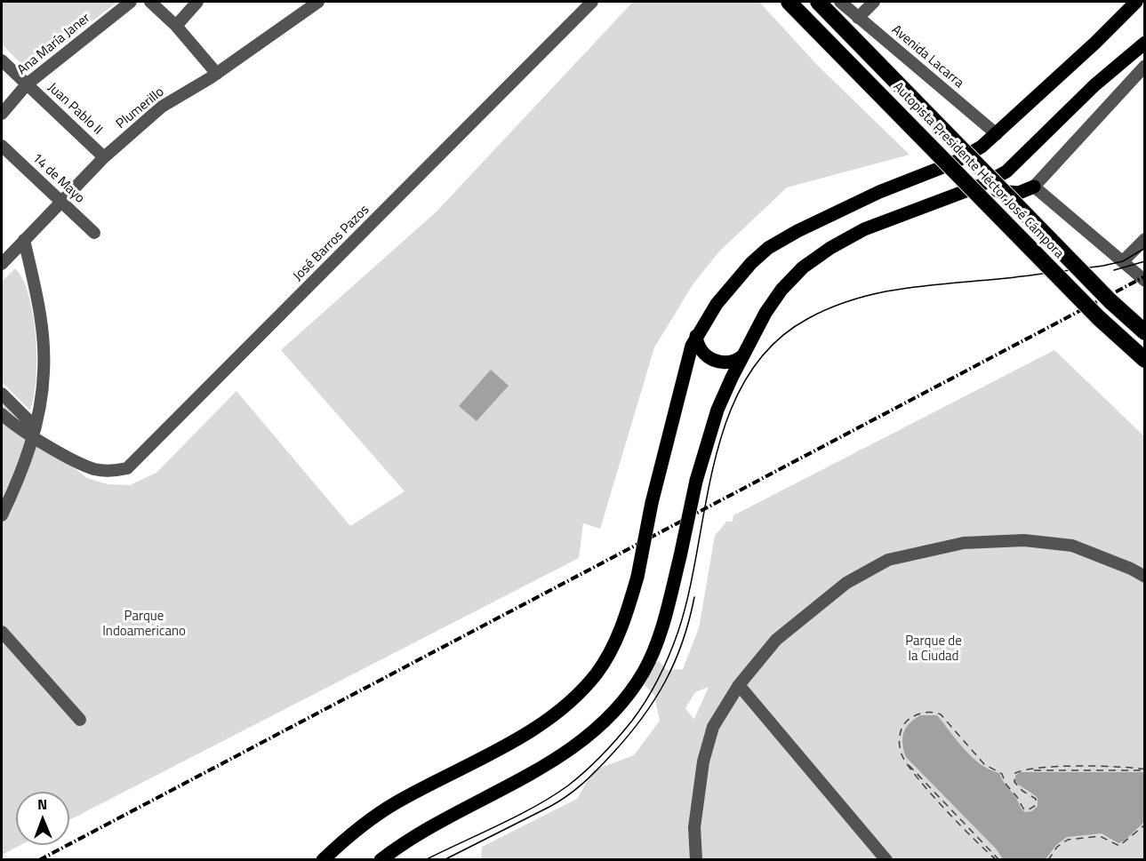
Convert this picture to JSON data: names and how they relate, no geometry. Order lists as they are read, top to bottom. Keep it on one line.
{"streets":{"highway":["Autopista Presidente Héctor José Cámpora"],"street":["Ana María Janer","Avenida Lacarra","Plumerillo","Juan Pablo II","14 de Mayo","José Barros Pazos"]},"crossings":[["Ana María Janer","Juan Pablo II"],["Plumerillo","Juan Pablo II"],["Plumerillo","14 de Mayo"]],"parks":["Parque Indoamericano","Parque de la Ciudad"],"north":"top"}
